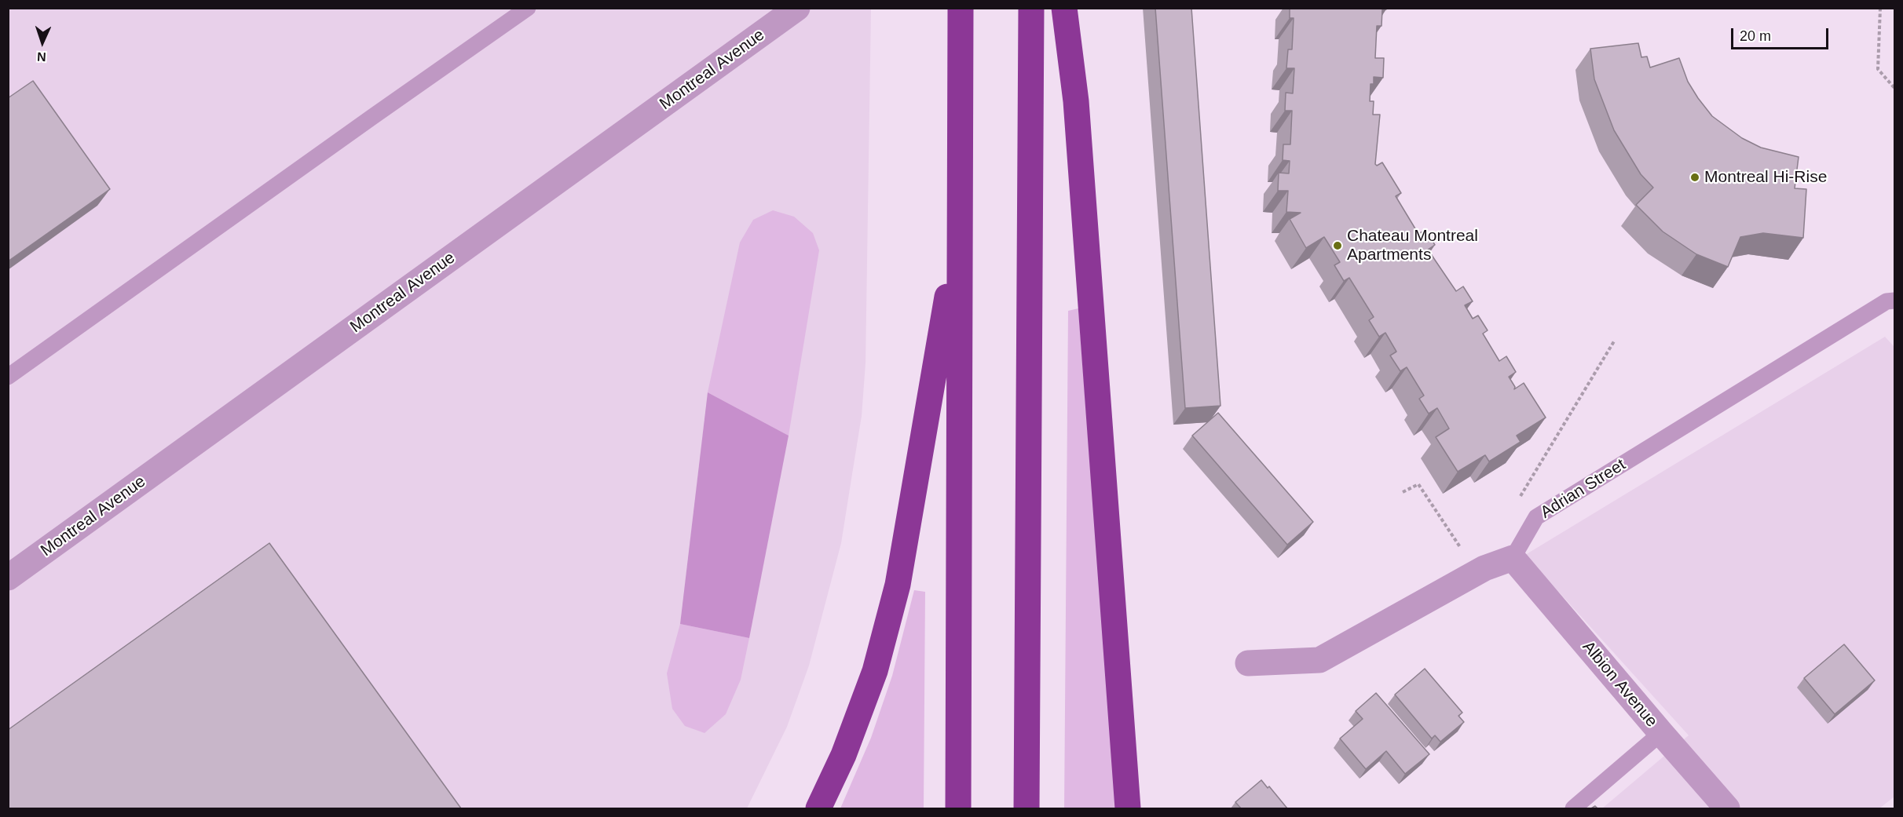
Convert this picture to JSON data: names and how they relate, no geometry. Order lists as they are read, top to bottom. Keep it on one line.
{"streets":{"street":["Montreal Avenue","Albion Avenue"],"lane":["Adrian Street"]},"crossings":[["Adrian Street","Albion Avenue"]],"places":["Montreal Hi-Rise","Chateau Montreal Apartments"],"scale_bar":"20 m","north":"bottom"}
